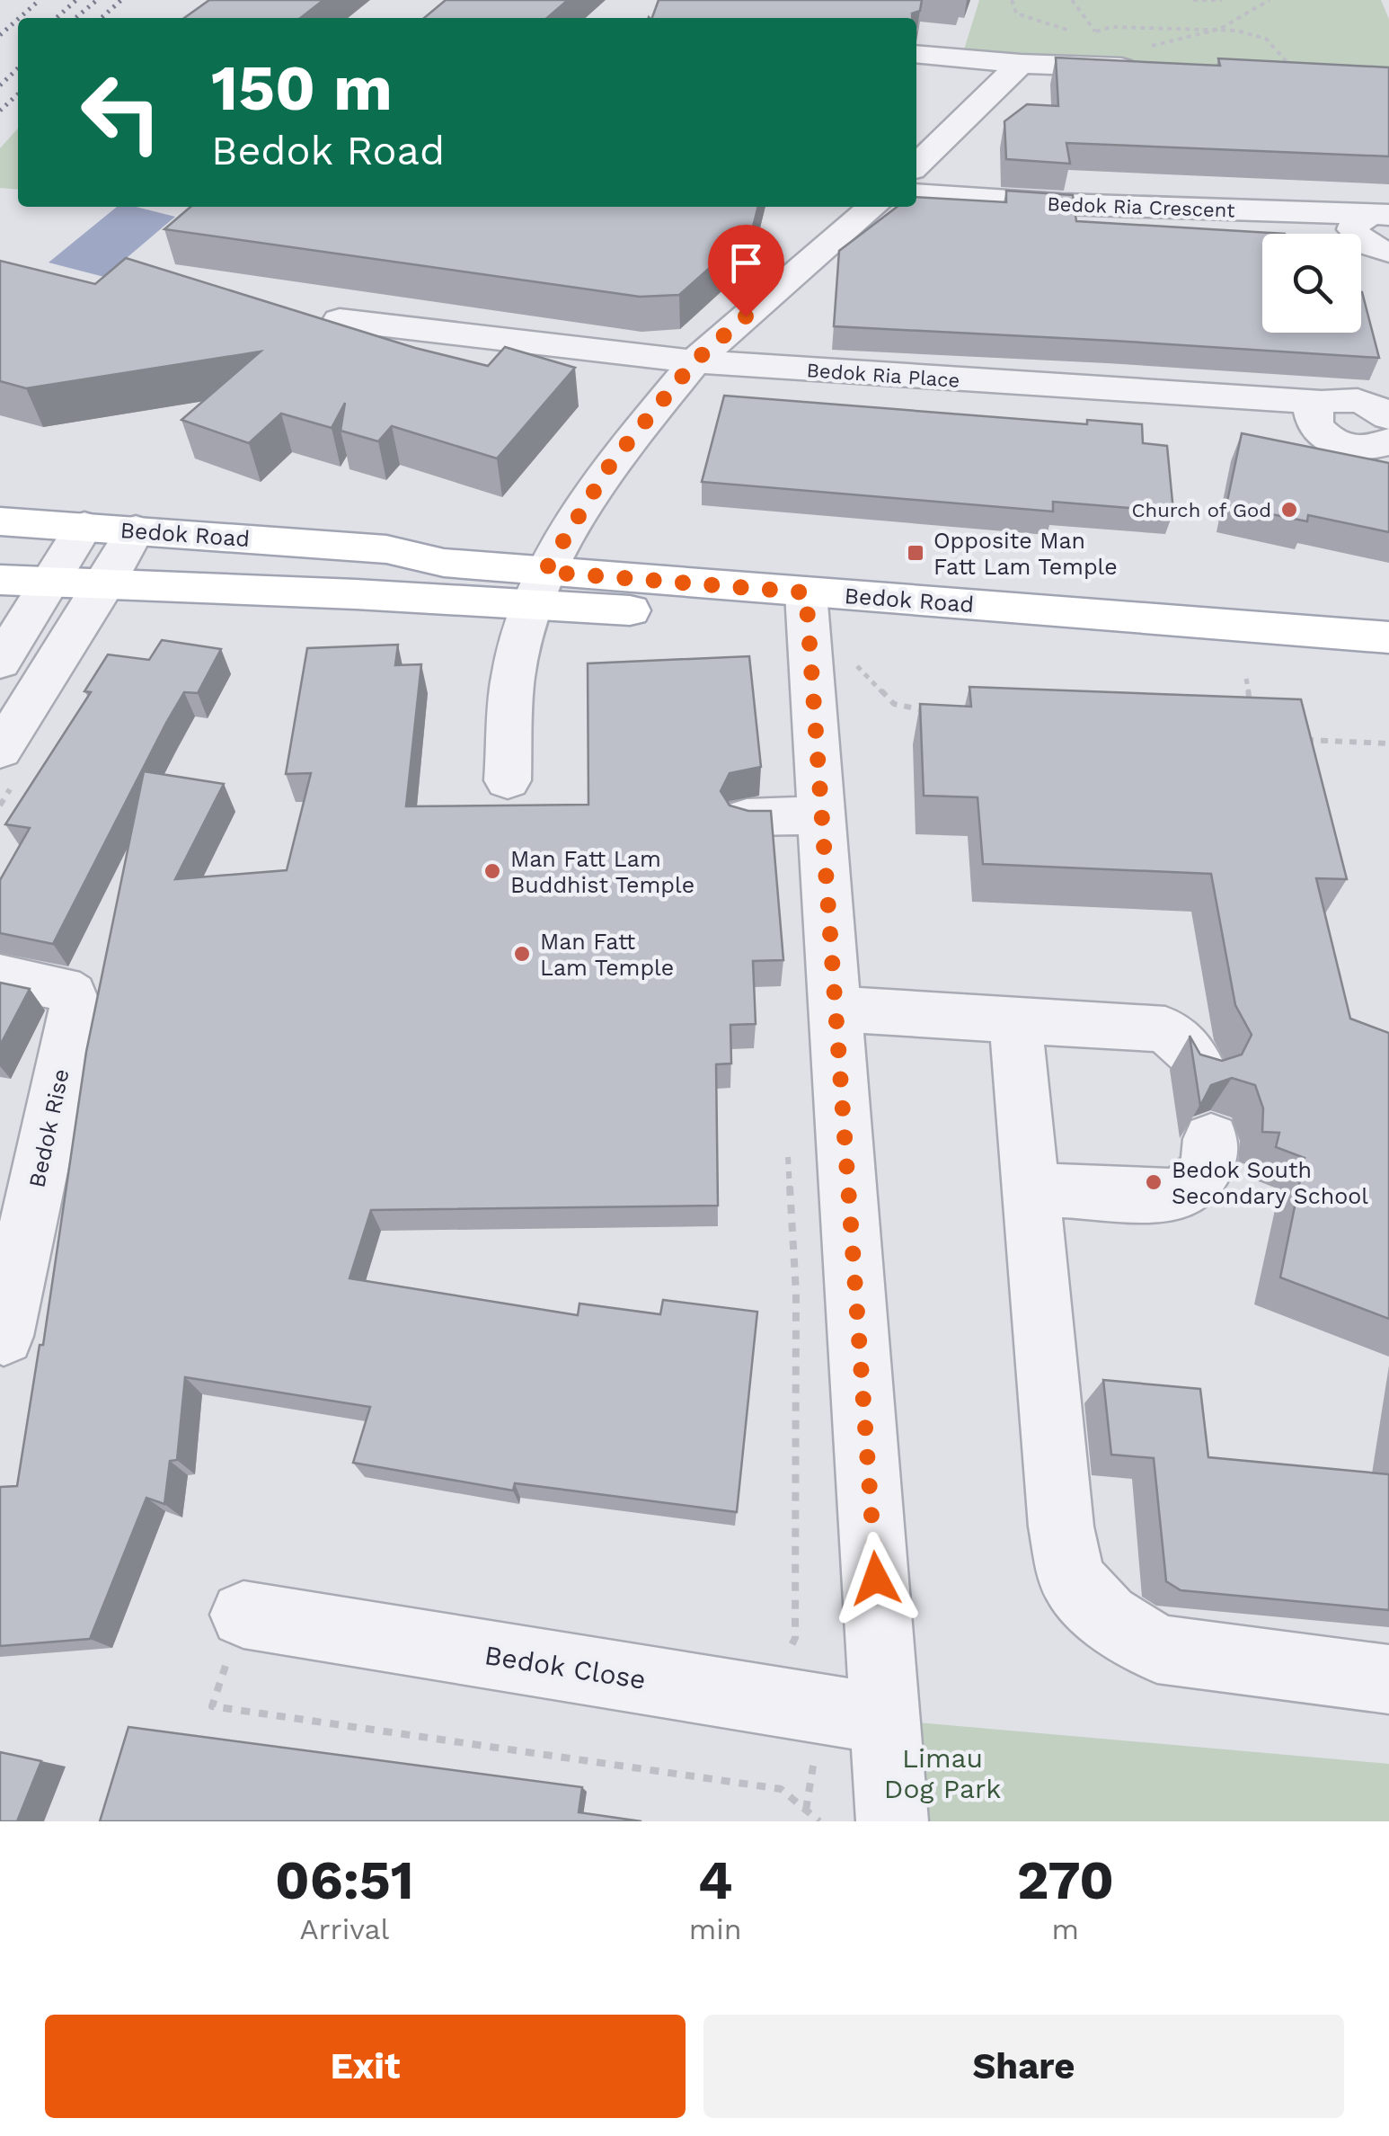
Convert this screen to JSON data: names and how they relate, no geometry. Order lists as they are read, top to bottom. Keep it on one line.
{"streets":{"main road":["Bedok Road"],"street":["Bedok Ria Crescent","Bedok Ria Place","Bedok Rise","Bedok Close"]},"parks":["Limau Dog Park"],"places":{"other":["Church of God","Man Fatt Lam Buddhist Temple","Man Fatt Lam Temple","Bedok South Secondary School"],"transit":["Opposite Man Fatt Lam Temple"]},"page":{"turn":["150 m","Bedok Road"],"eta":["06:51","Arrival","4","min","270","m"],"buttons":["Exit","Share"]}}
